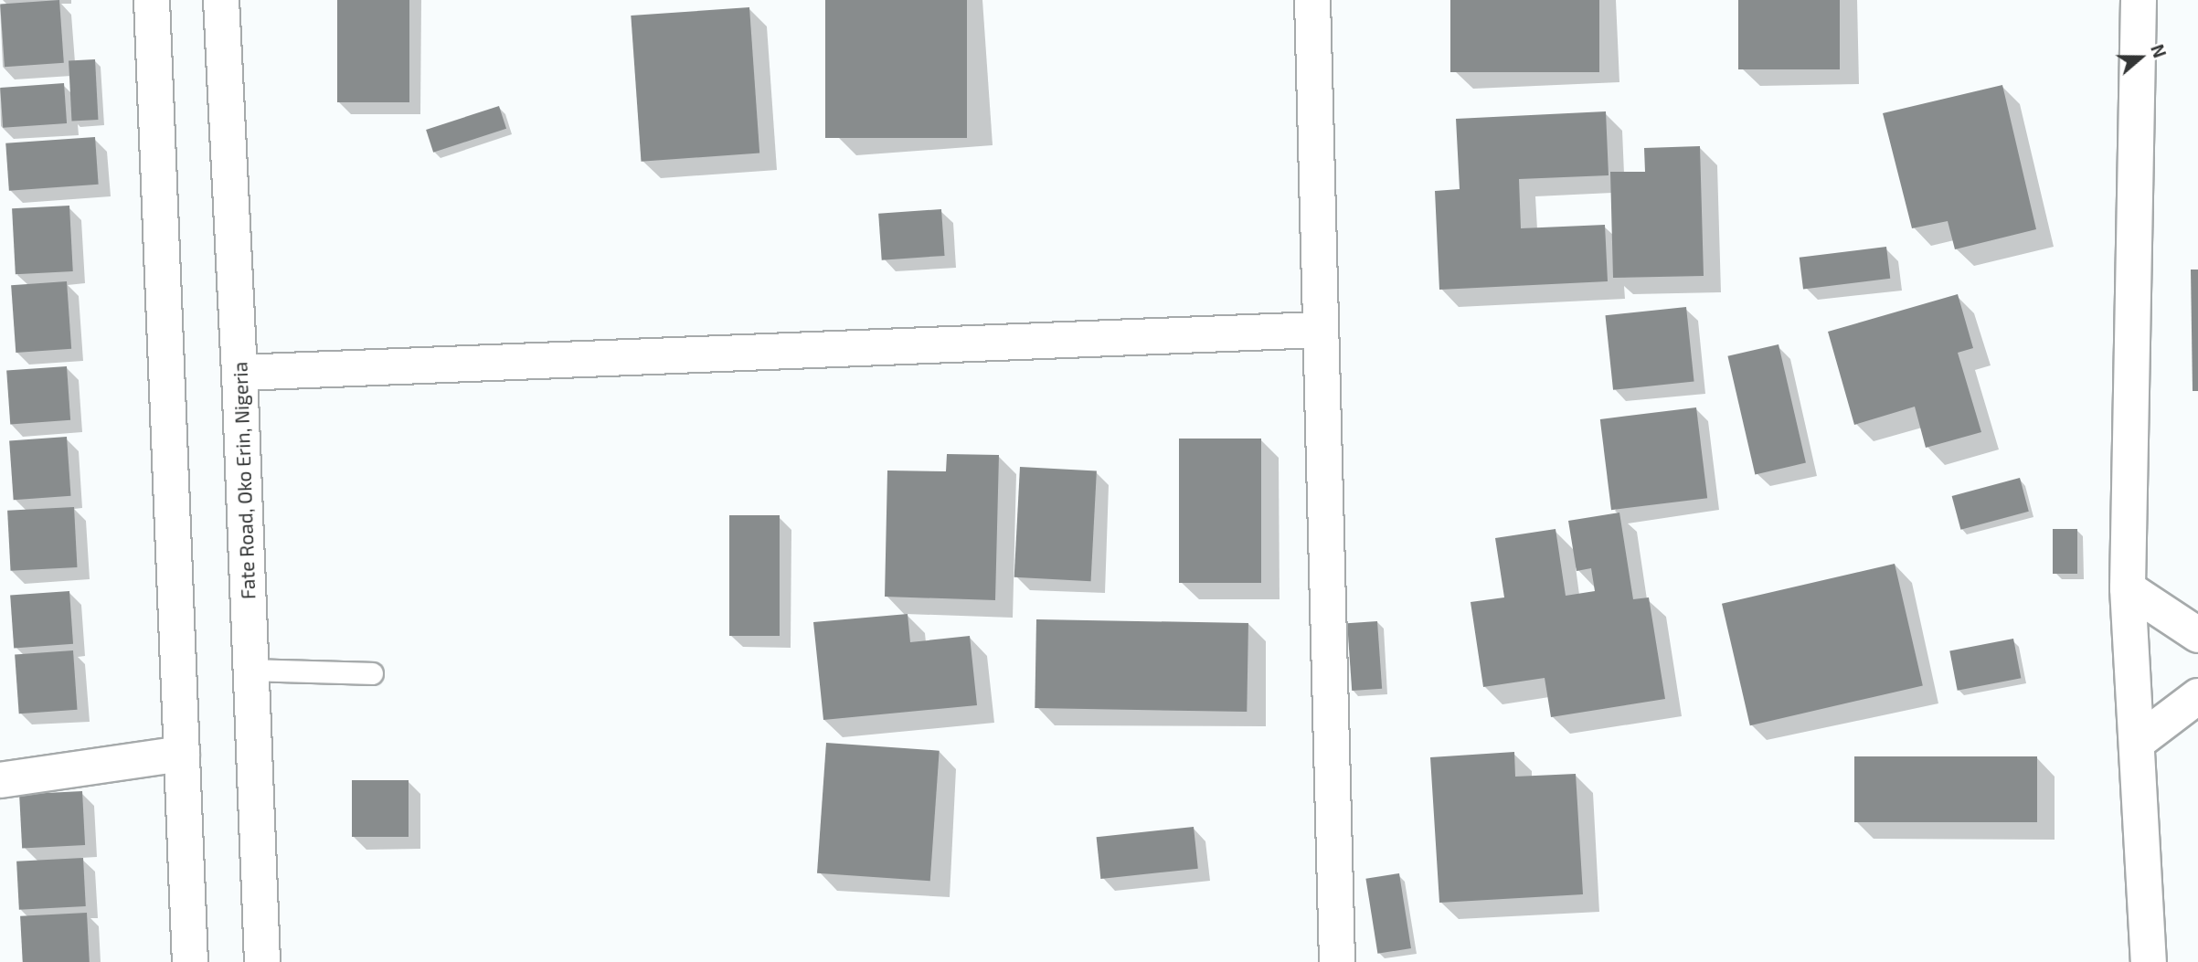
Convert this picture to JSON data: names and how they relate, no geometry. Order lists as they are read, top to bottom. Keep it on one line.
{"streets":{"street":["Fate Road, Oko Erin, Nigeria"]},"north":"right"}
